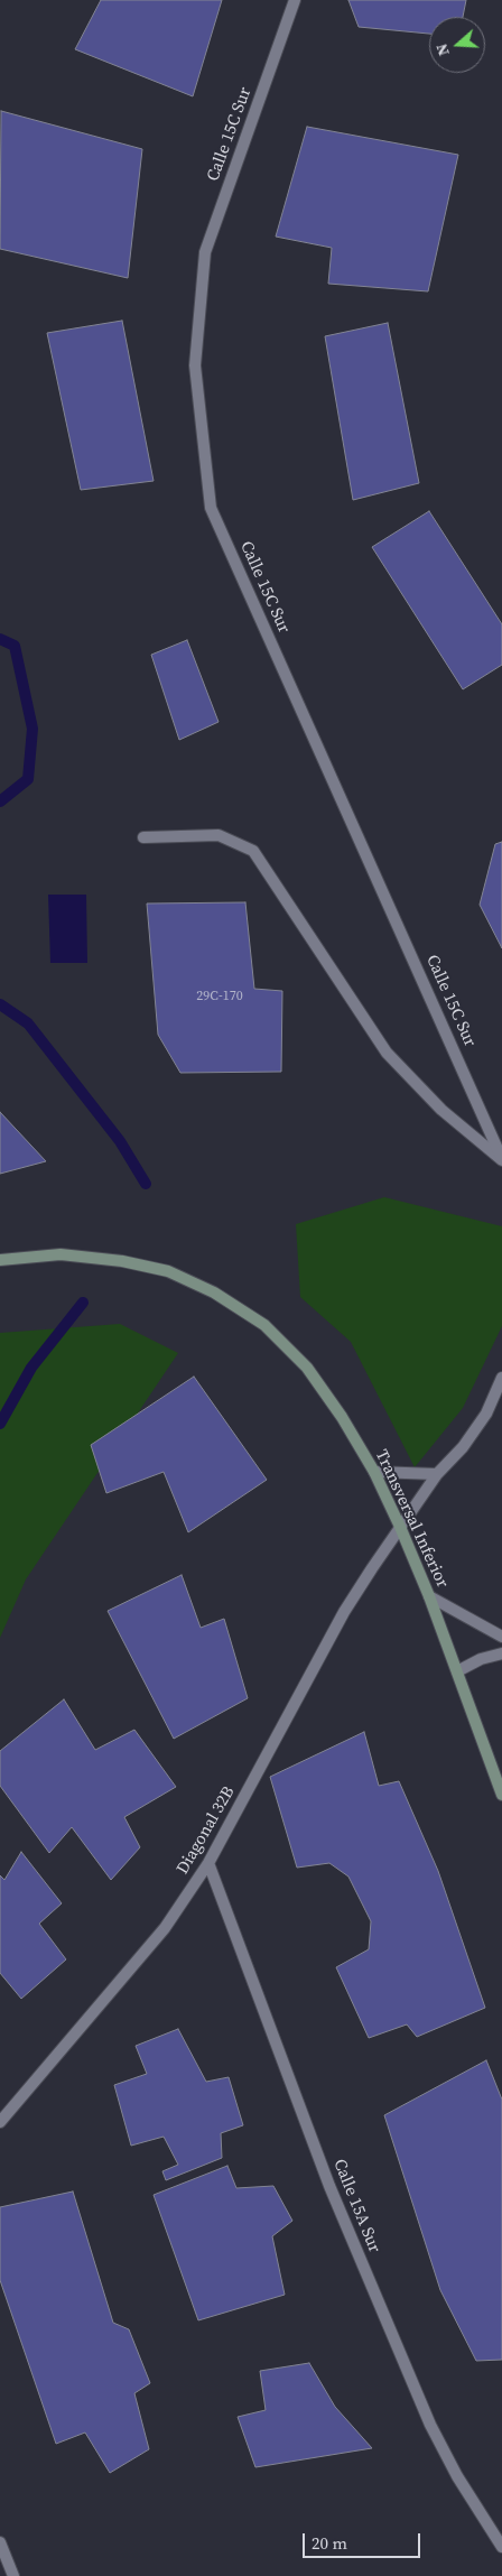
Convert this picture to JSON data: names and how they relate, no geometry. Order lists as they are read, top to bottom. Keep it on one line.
{"streets":{"main road":["Transversal Inferior"],"street":["Calle 15C Sur","Diagonal 32B","Calle 15A Sur"]},"crossings":[["Transversal Inferior","Diagonal 32B"],["Diagonal 32B","Calle 15A Sur"]],"house_numbers":["29C-170"],"scale_bar":"20 m","north":"left"}
